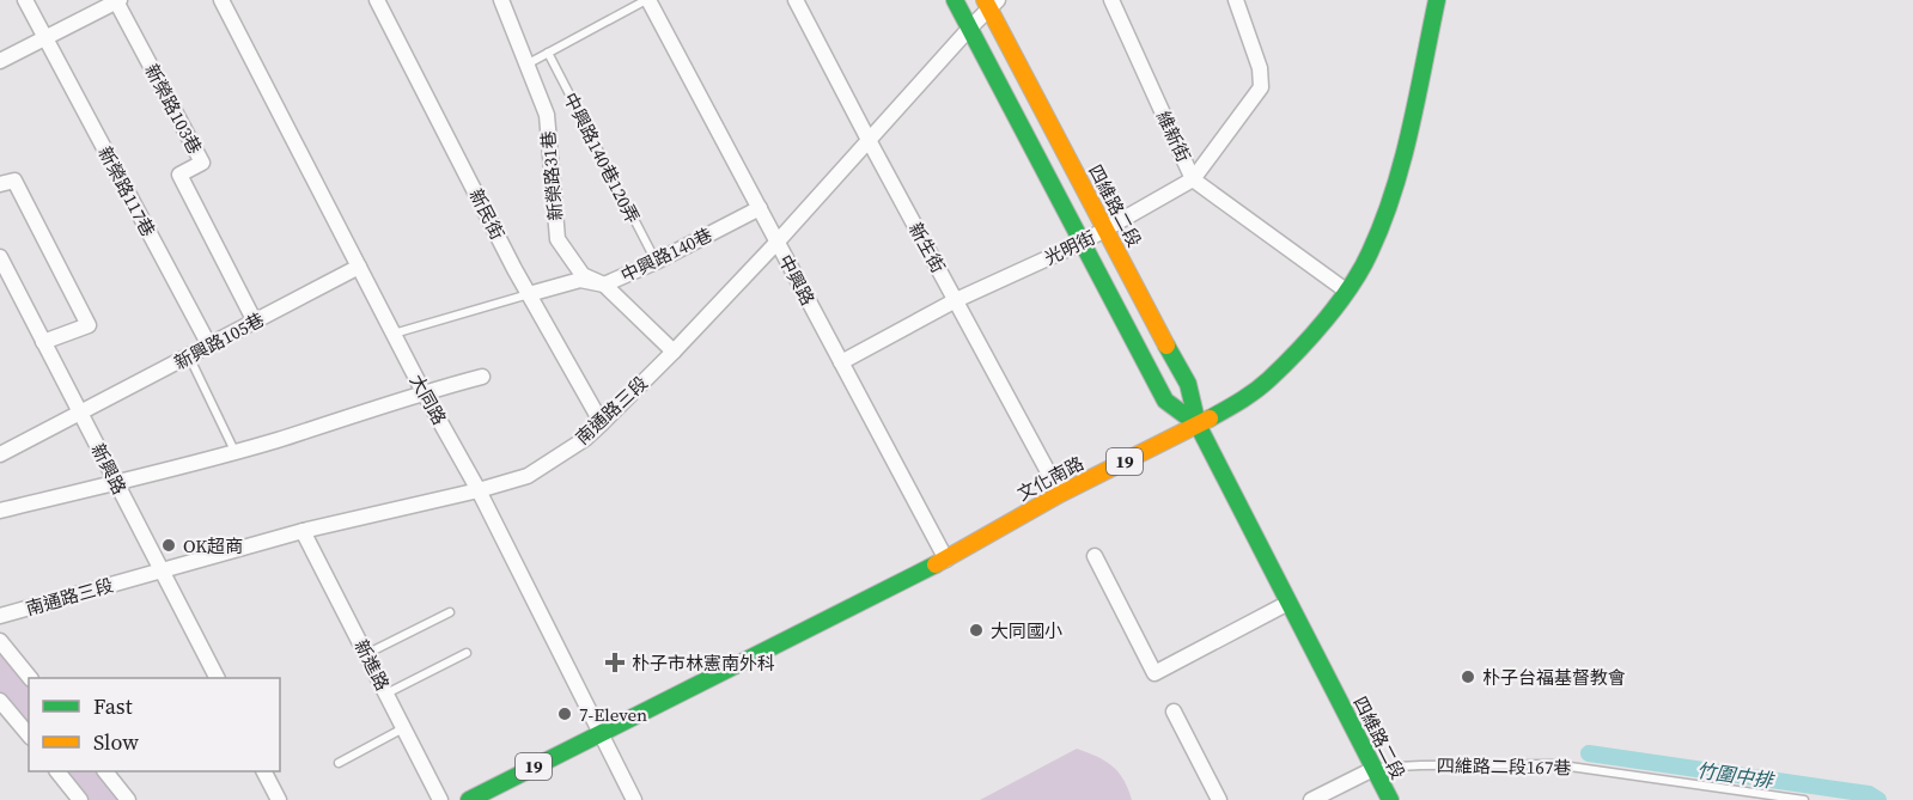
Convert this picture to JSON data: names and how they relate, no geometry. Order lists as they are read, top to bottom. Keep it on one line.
{"streets":{"street":["新榮路103巷","維新街","新榮路31巷","新榮路117巷","四維路二段","新民街","新生街","光明街","中興路140巷","中興路","新興路105巷","大同路","南通路三段","19","新興路","文化南路","新進路"],"lane":["中興路140巷120弄","四維路二段167巷"]},"crossings":[["新榮路103巷","新興路105巷"],["維新街","光明街"],["維新街","文化南路"],["中興路140巷120弄","中興路140巷"],["新榮路31巷","中興路140巷"],["新榮路31巷","南通路三段"],["新榮路117巷","新興路105巷"],["四維路二段","光明街"],["四維路二段","南通路三段"],["四維路二段","文化南路"],["四維路二段","四維路二段167巷"],["新民街","中興路140巷"],["新民街","南通路三段"],["新生街","光明街"],["新生街","南通路三段"],["新生街","文化南路"],["光明街","中興路"],["中興路140巷","中興路"],["中興路","南通路三段"],["中興路","文化南路"],["新興路105巷","大同路"],["新興路105巷","新興路"],["大同路","南通路三段"],["大同路","文化南路"],["南通路三段","新興路"],["南通路三段","新進路"]],"water":["竹圍中排"],"places":{"other":["OK超商","大同國小","朴子台福基督教會","7-Eleven"],"health":["朴子市林憲南外科"]},"legend":["Fast","Slow"]}
